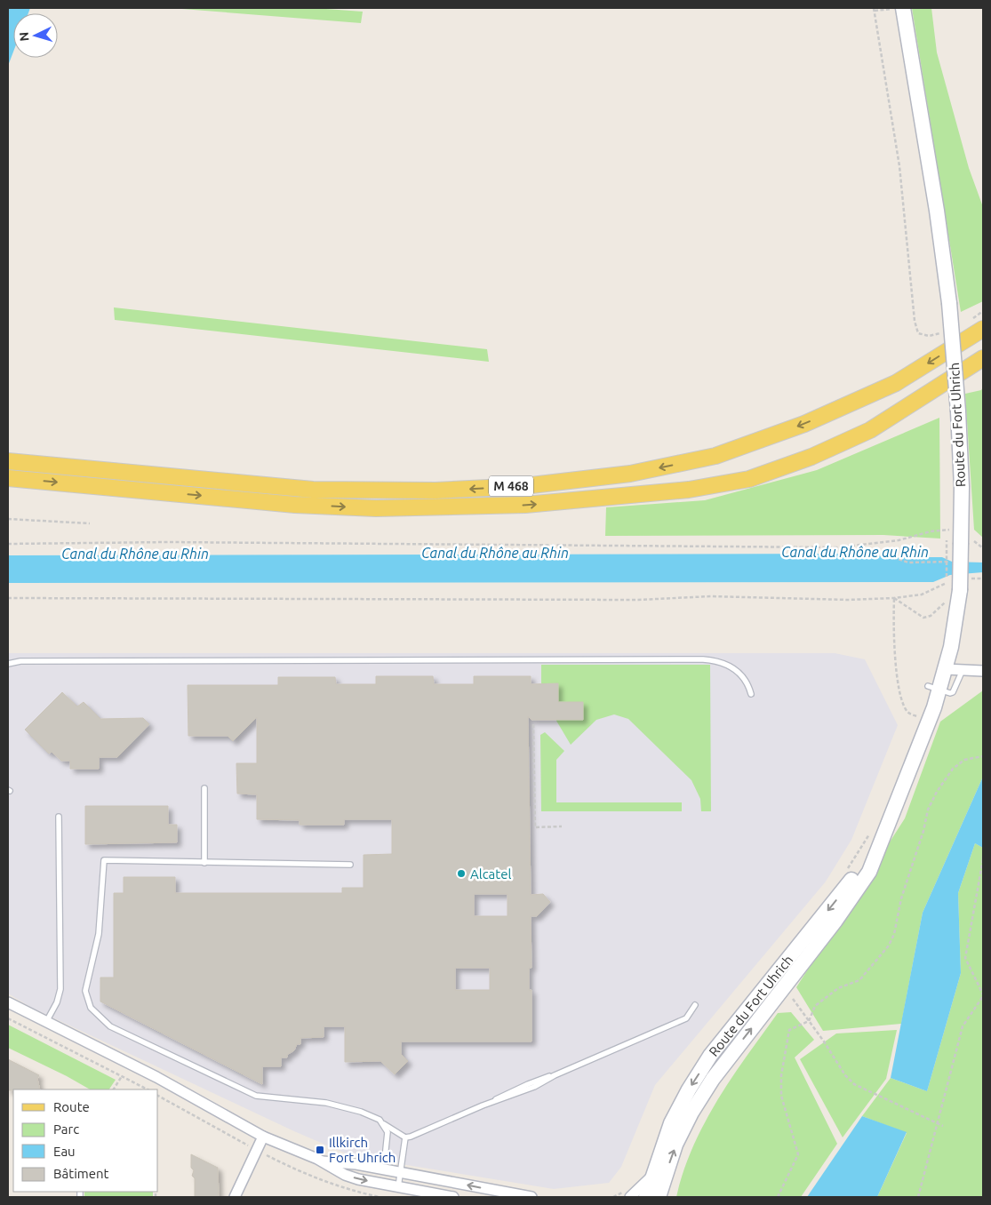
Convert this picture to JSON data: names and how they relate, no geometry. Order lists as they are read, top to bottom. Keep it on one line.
{"streets":{"main road":["M 468"],"street":["Route du Fort Uhrich"]},"water":["Canal du Rhône au Rhin"],"places":{"other":["Alcatel"],"transit":["Illkirch Fort Uhrich"]},"legend":["Route","Parc","Eau","Bâtiment"],"north":"left"}
